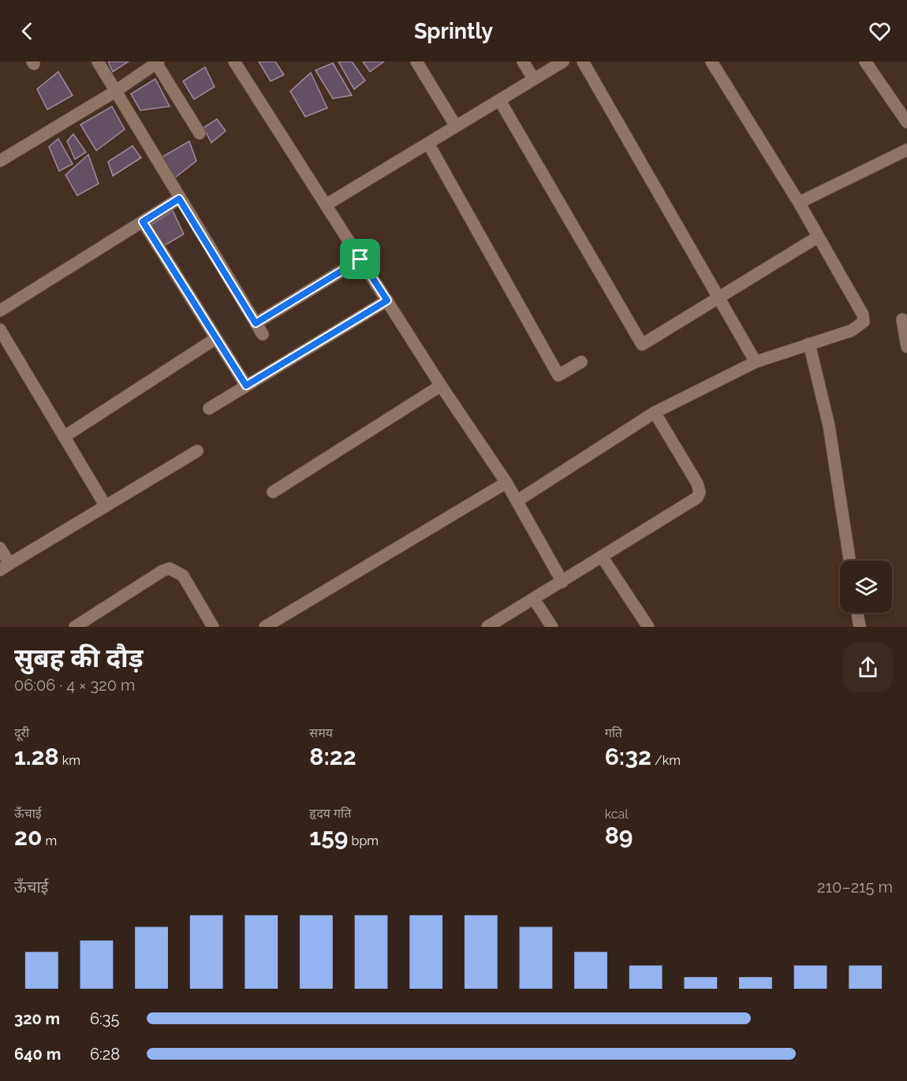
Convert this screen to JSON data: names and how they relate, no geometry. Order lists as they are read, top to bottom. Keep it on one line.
{"page":{"header":"Sprintly","heading":["सुबह की दौड़","06:06 · 4 × 320 m"],"stats":[["दूरी","1.28 km"],["समय","8:22"],["गति","6:32 /km"],["ऊँचाई","20 m"],["हृदय गति","159 bpm"],["kcal","89"]],"chart":["ऊँचाई","210–215 m"],"list":[{"name":"320 m","note":"6:35"},{"name":"640 m","note":"6:28"}]}}
